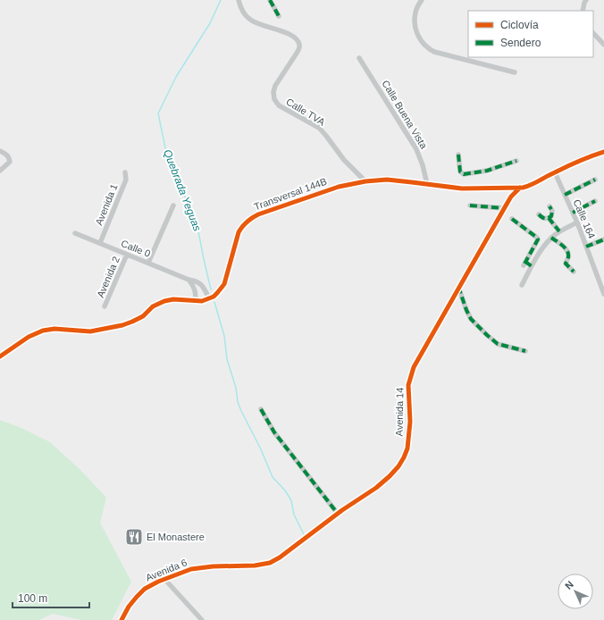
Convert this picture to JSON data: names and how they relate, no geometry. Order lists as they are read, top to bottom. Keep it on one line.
{"streets":{"street":["Calle TVA","Calle Buena Vista","Transversal 144B","Avenida 1","Calle 164","Calle 0","Avenida 2","Avenida 14","Avenida 6"]},"crossings":[["Calle TVA","Transversal 144B"],["Calle Buena Vista","Transversal 144B"],["Transversal 144B","Calle 164"],["Transversal 144B","Calle 0"],["Transversal 144B","Avenida 14"],["Avenida 1","Calle 0"],["Calle 0","Avenida 2"],["Avenida 14","Avenida 6"]],"water":["Quebrada Yeguas"],"places":{"restaurant":["El Monastere"]},"legend":["Ciclovía","Sendero"],"scale_bar":"100 m","north":"top left"}
